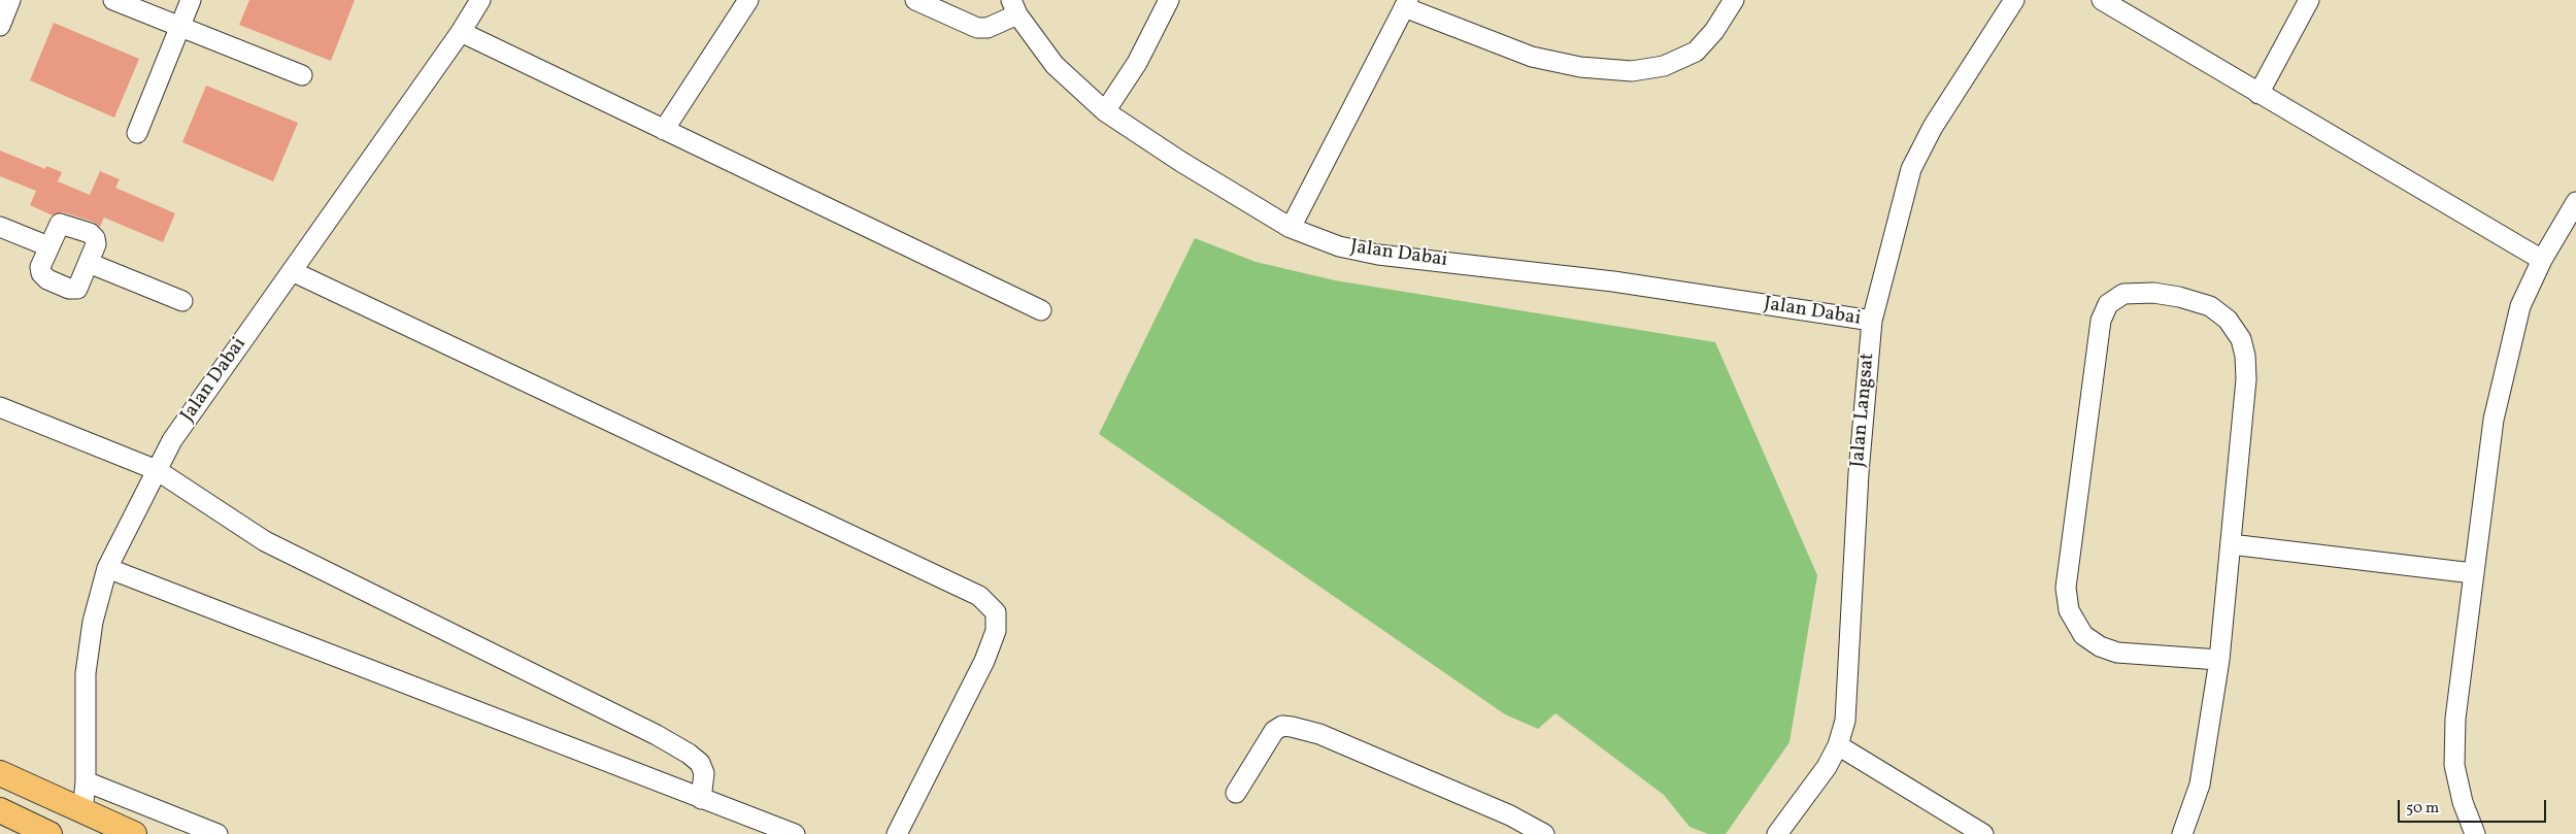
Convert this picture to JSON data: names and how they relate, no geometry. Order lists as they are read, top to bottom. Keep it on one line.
{"streets":{"street":["Jalan Dabai","Jalan Langsat"]},"crossings":[["Jalan Dabai","Jalan Langsat"]],"scale_bar":"50 m"}
